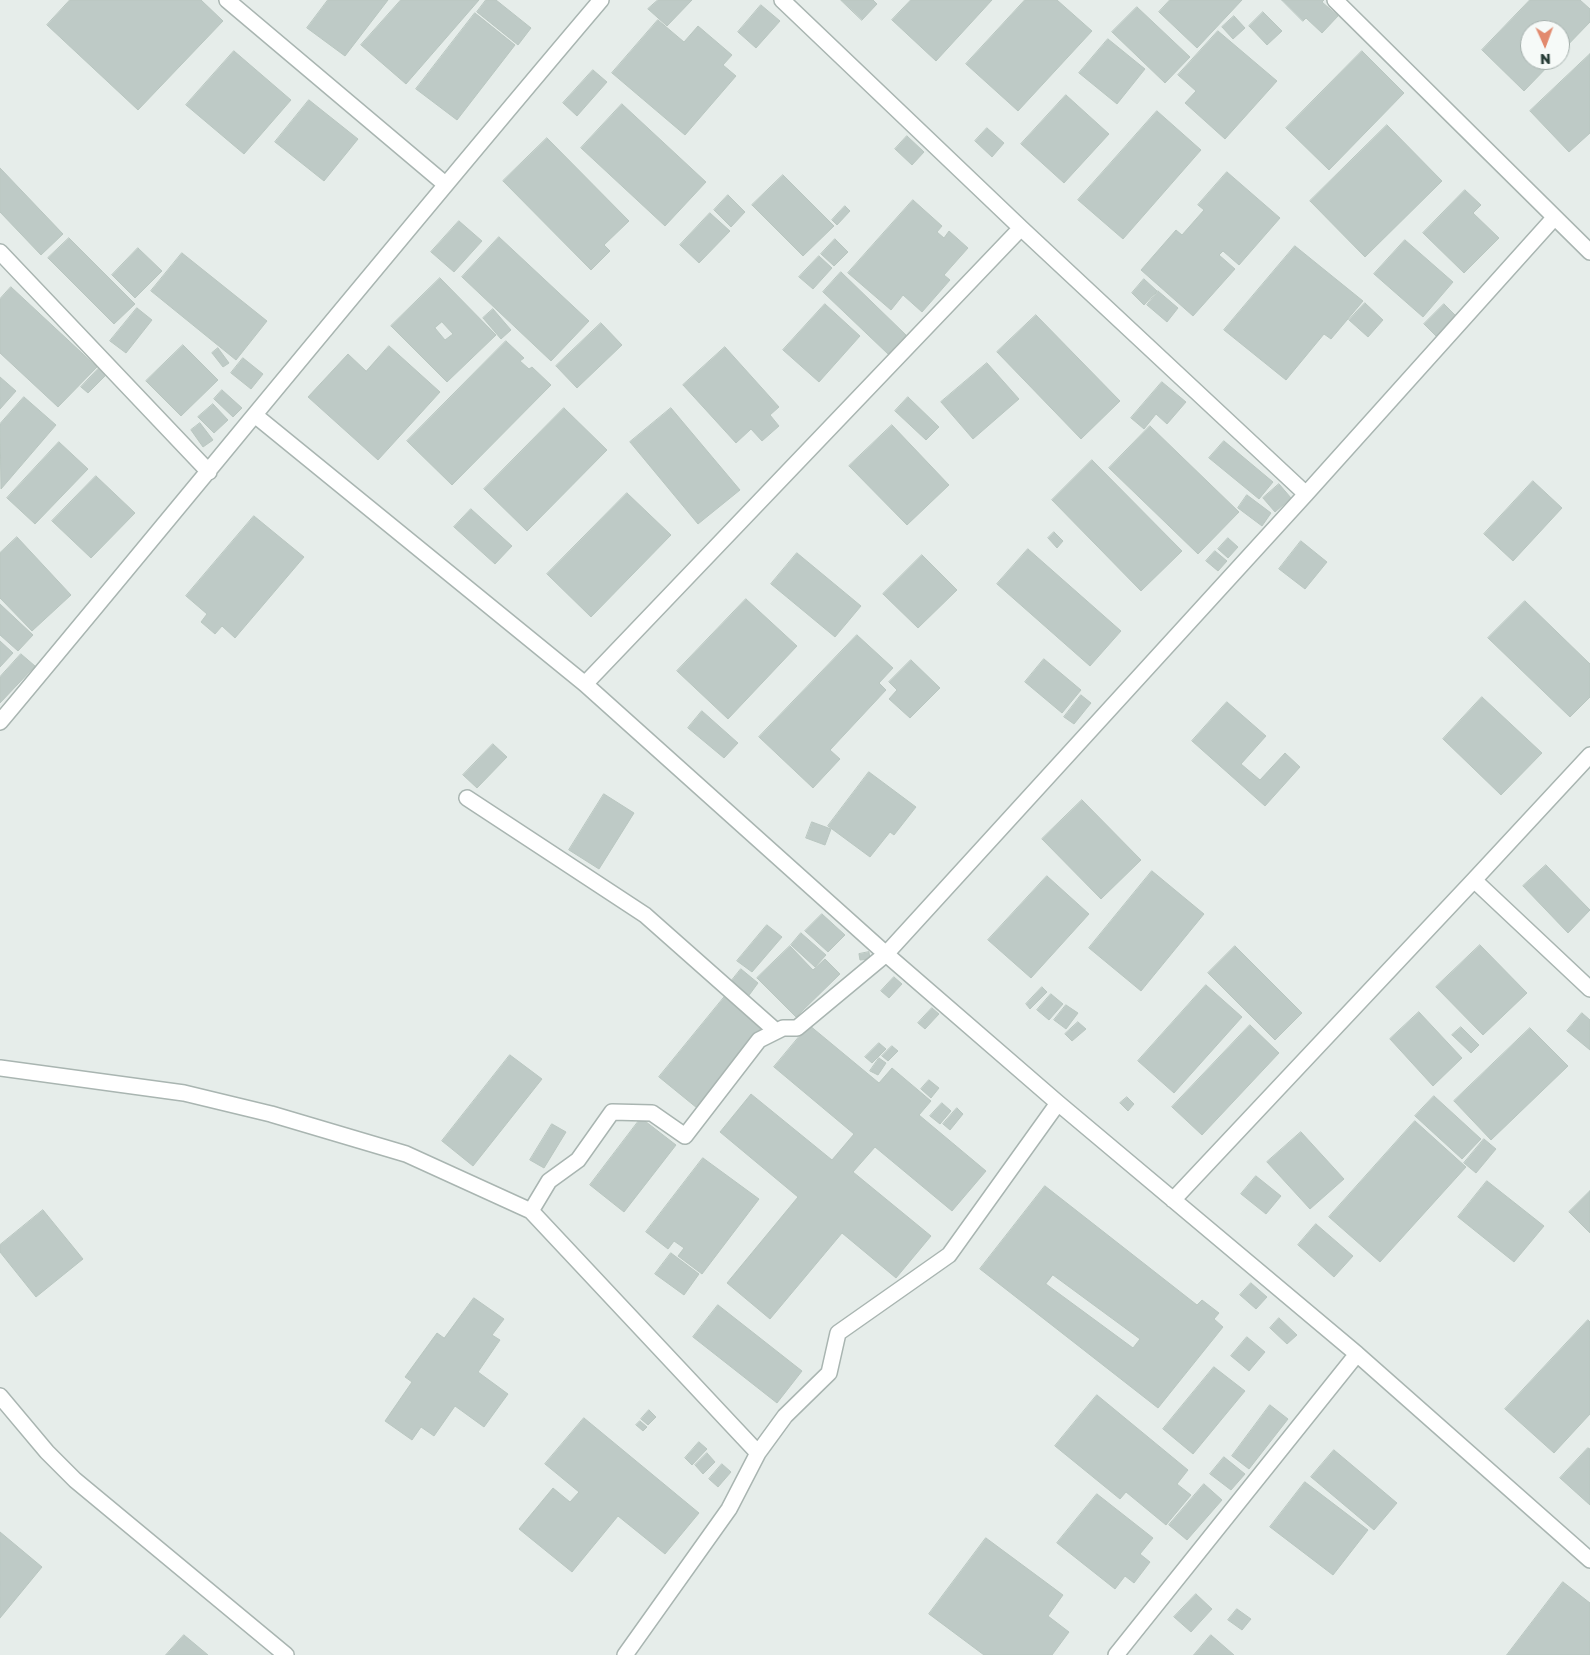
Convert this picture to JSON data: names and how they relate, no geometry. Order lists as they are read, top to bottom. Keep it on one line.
{"north":"bottom"}
